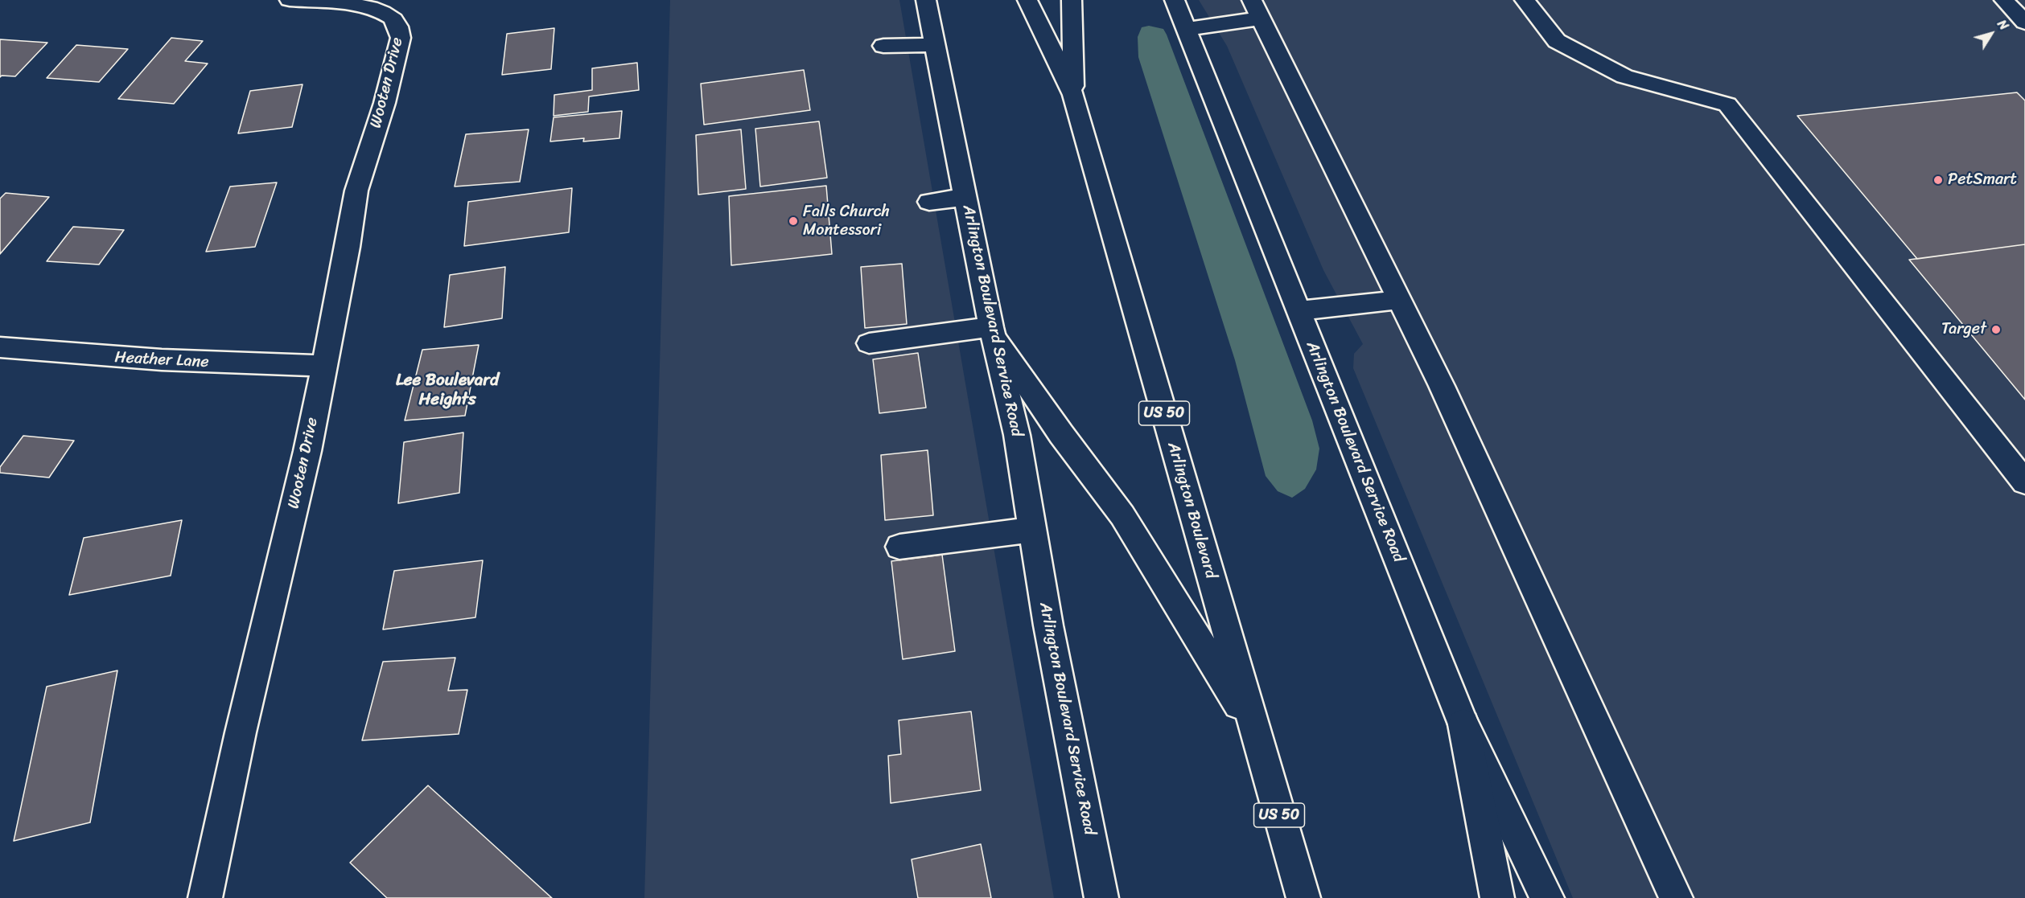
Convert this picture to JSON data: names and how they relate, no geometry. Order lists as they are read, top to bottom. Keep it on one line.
{"streets":{"main road":["Wooten Drive","Arlington Boulevard Service Road","Heather Lane","US 50","Arlington Boulevard"]},"crossings":[["Wooten Drive","Heather Lane"]],"districts":["Lee Boulevard Heights"],"places":["PetSmart","Falls Church Montessori","Target"],"north":"top right"}
